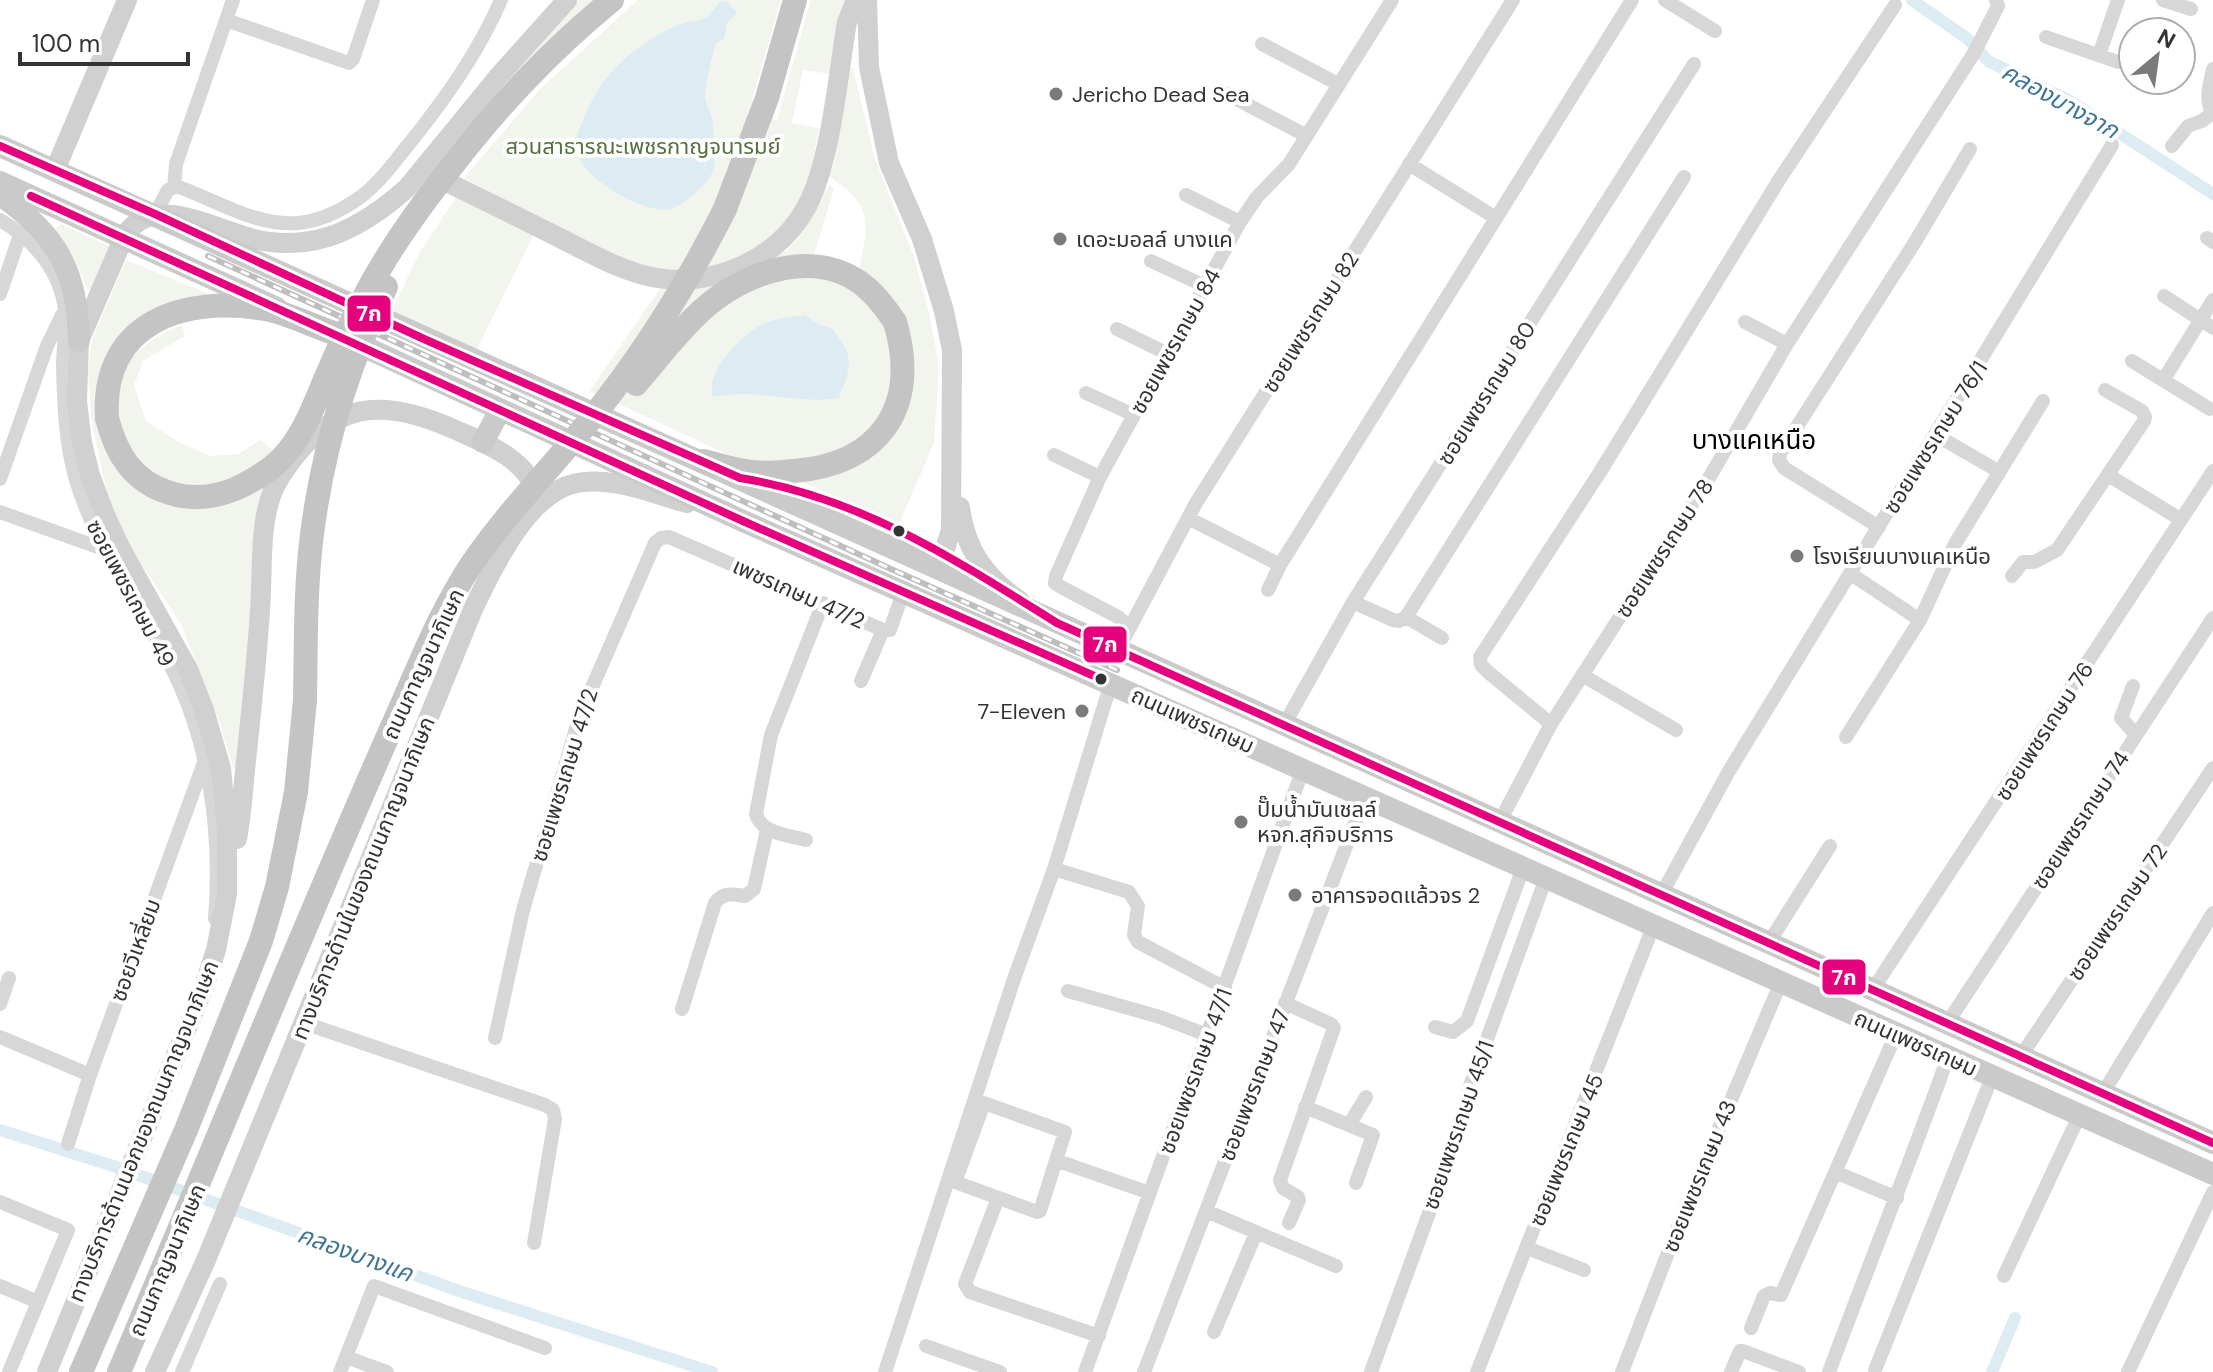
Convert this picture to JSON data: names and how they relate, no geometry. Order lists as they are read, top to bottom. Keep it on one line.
{"streets":{"highway":["ถนนกาญจนาภิเษก"],"main road":["ถนนเพชรเกษม","ทางบริการด้านในของถนนกาญจนาภิเษก","ทางบริการด้านนอกของถนนกาญจนาภิเษก"],"street":["ซอยเพชรเกษม 82","ซอยเพชรเกษม 84","ซอยเพชรเกษม 80","ซอยเพชรเกษม 76/1","ซอยเพชรเกษม 78","ซอยเพชรเกษม 49","เพชรเกษม 47/2","ซอยเพชรเกษม 76","ซอยเพชรเกษม 47/2","ซอยเพชรเกษม 74","ซอยเพชรเกษม 72","ซอยวีเหลี่ยม","ซอยเพชรเกษม 47/1","ซอยเพชรเกษม 47","ซอยเพชรเกษม 45/1","ซอยเพชรเกษม 45","ซอยเพชรเกษม 43"]},"crossings":[["ซอยเพชรเกษม 82","ซอยเพชรเกษม 84"],["ซอยเพชรเกษม 82","ถนนเพชรเกษม"],["ซอยเพชรเกษม 80","ถนนเพชรเกษม"],["ซอยเพชรเกษม 76/1","ถนนเพชรเกษม"],["ซอยเพชรเกษม 78","ถนนเพชรเกษม"],["ซอยเพชรเกษม 49","ซอยวีเหลี่ยม"],["ซอยเพชรเกษม 49","ทางบริการด้านนอกของถนนกาญจนาภิเษก"],["เพชรเกษม 47/2","ถนนเพชรเกษม"],["เพชรเกษม 47/2","ซอยเพชรเกษม 47/2"],["ถนนกาญจนาภิเษก","ทางบริการด้านในของถนนกาญจนาภิเษก"],["ถนนเพชรเกษม","ซอยเพชรเกษม 76"],["ถนนเพชรเกษม","ซอยเพชรเกษม 74"],["ถนนเพชรเกษม","ทางบริการด้านในของถนนกาญจนาภิเษก"],["ถนนเพชรเกษม","ซอยเพชรเกษม 72"],["ถนนเพชรเกษม","ซอยเพชรเกษม 47/1"],["ถนนเพชรเกษม","ซอยเพชรเกษม 47"],["ถนนเพชรเกษม","ซอยเพชรเกษม 45/1"],["ถนนเพชรเกษม","ทางบริการด้านนอกของถนนกาญจนาภิเษก"],["ถนนเพชรเกษม","ซอยเพชรเกษม 45"],["ถนนเพชรเกษม","ซอยเพชรเกษม 43"]],"districts":["บางแคเหนือ"],"water":["คลองบางจาก","คลองบางแค"],"parks":["สวนสาธารณะเพชรกาญจนารมย์"],"places":["Jericho Dead Sea","เดอะมอลล์ บางแค","โรงเรียนบางแคเหนือ","7-Eleven","ปั๊มน้ำมันเชลล์ หจก.สุกิจบริการ","อาคารจอดแล้วจร 2"],"lines":["transit line 7ก"],"scale_bar":"100 m","north":"top right"}
